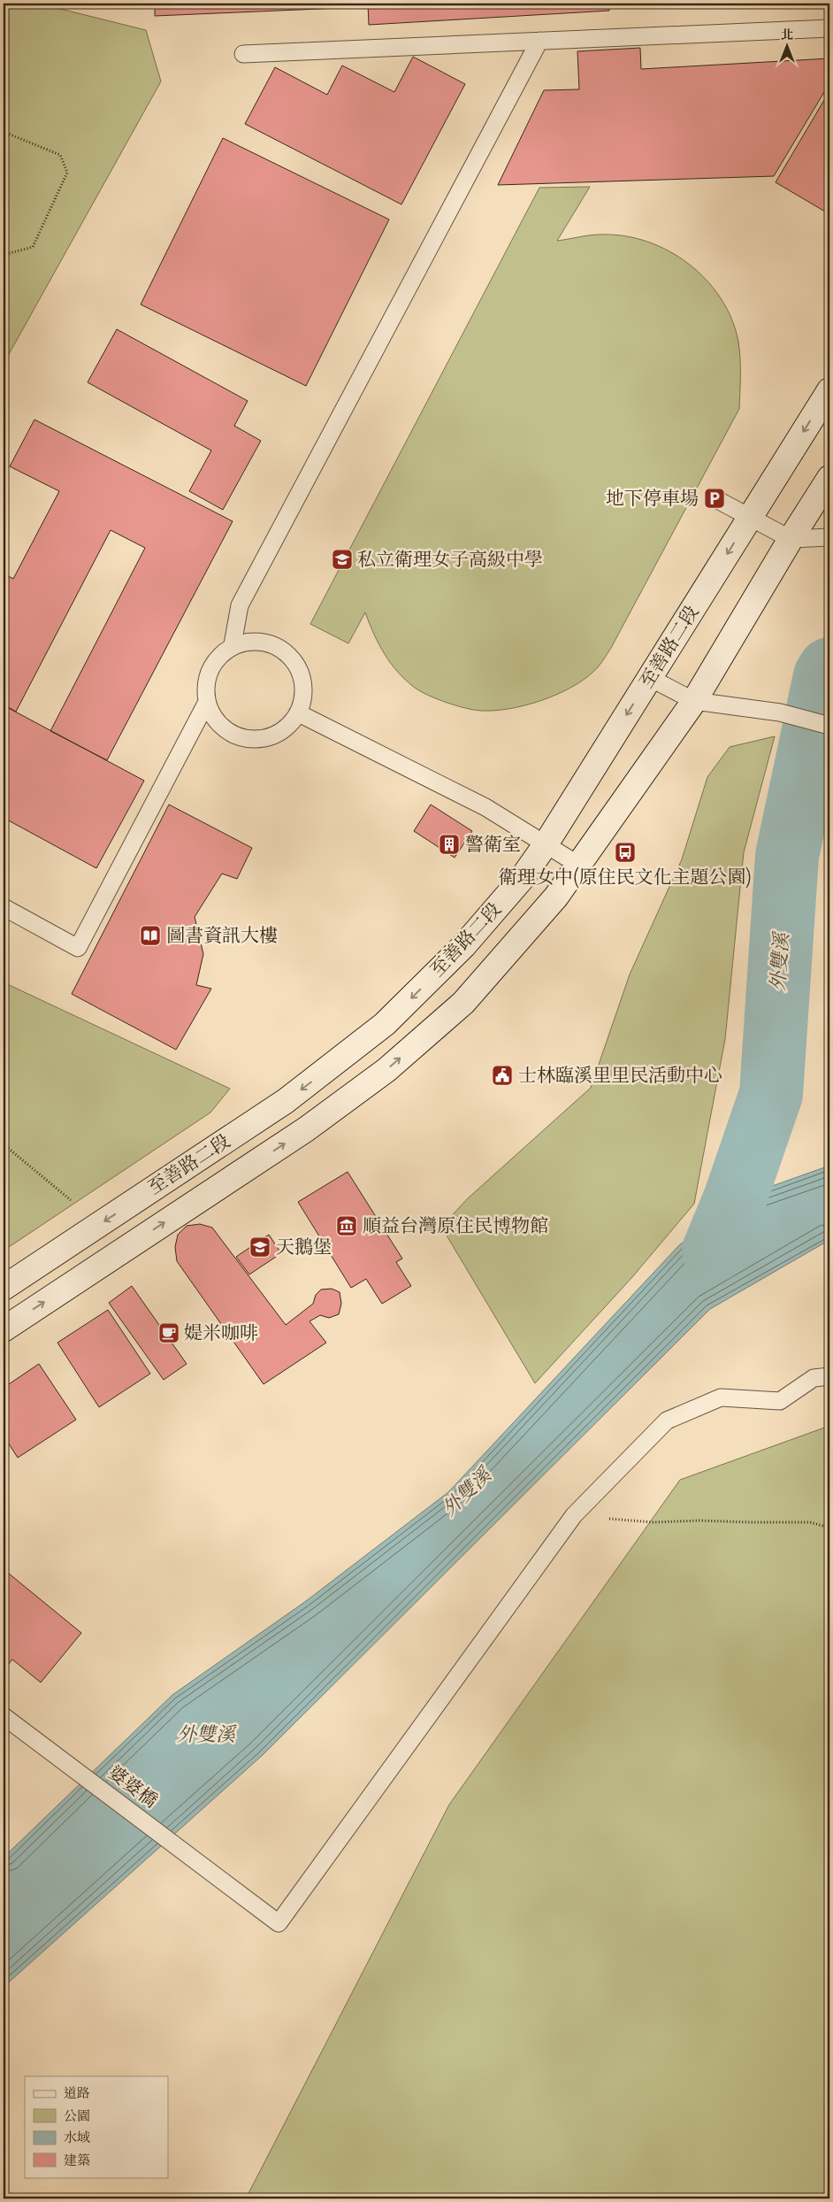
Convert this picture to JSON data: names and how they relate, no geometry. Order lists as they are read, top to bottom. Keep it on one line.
{"streets":{"street":["至善路二段"],"lane":["婆婆橋"]},"water":["外雙溪"],"places":{"parking":["地下停車場"],"school or university":["私立衛理女子高級中學","天鵝堡"],"building":["警衛室"],"bus stop":["衛理女中(原住民文化主題公園)"],"library":["圖書資訊大樓"],"public building":["士林臨溪里里民活動中心"],"museum":["順益台灣原住民博物館"],"cafe":["媞米咖啡"]},"legend":["道路","公園","水域","建築"],"north":"top"}
